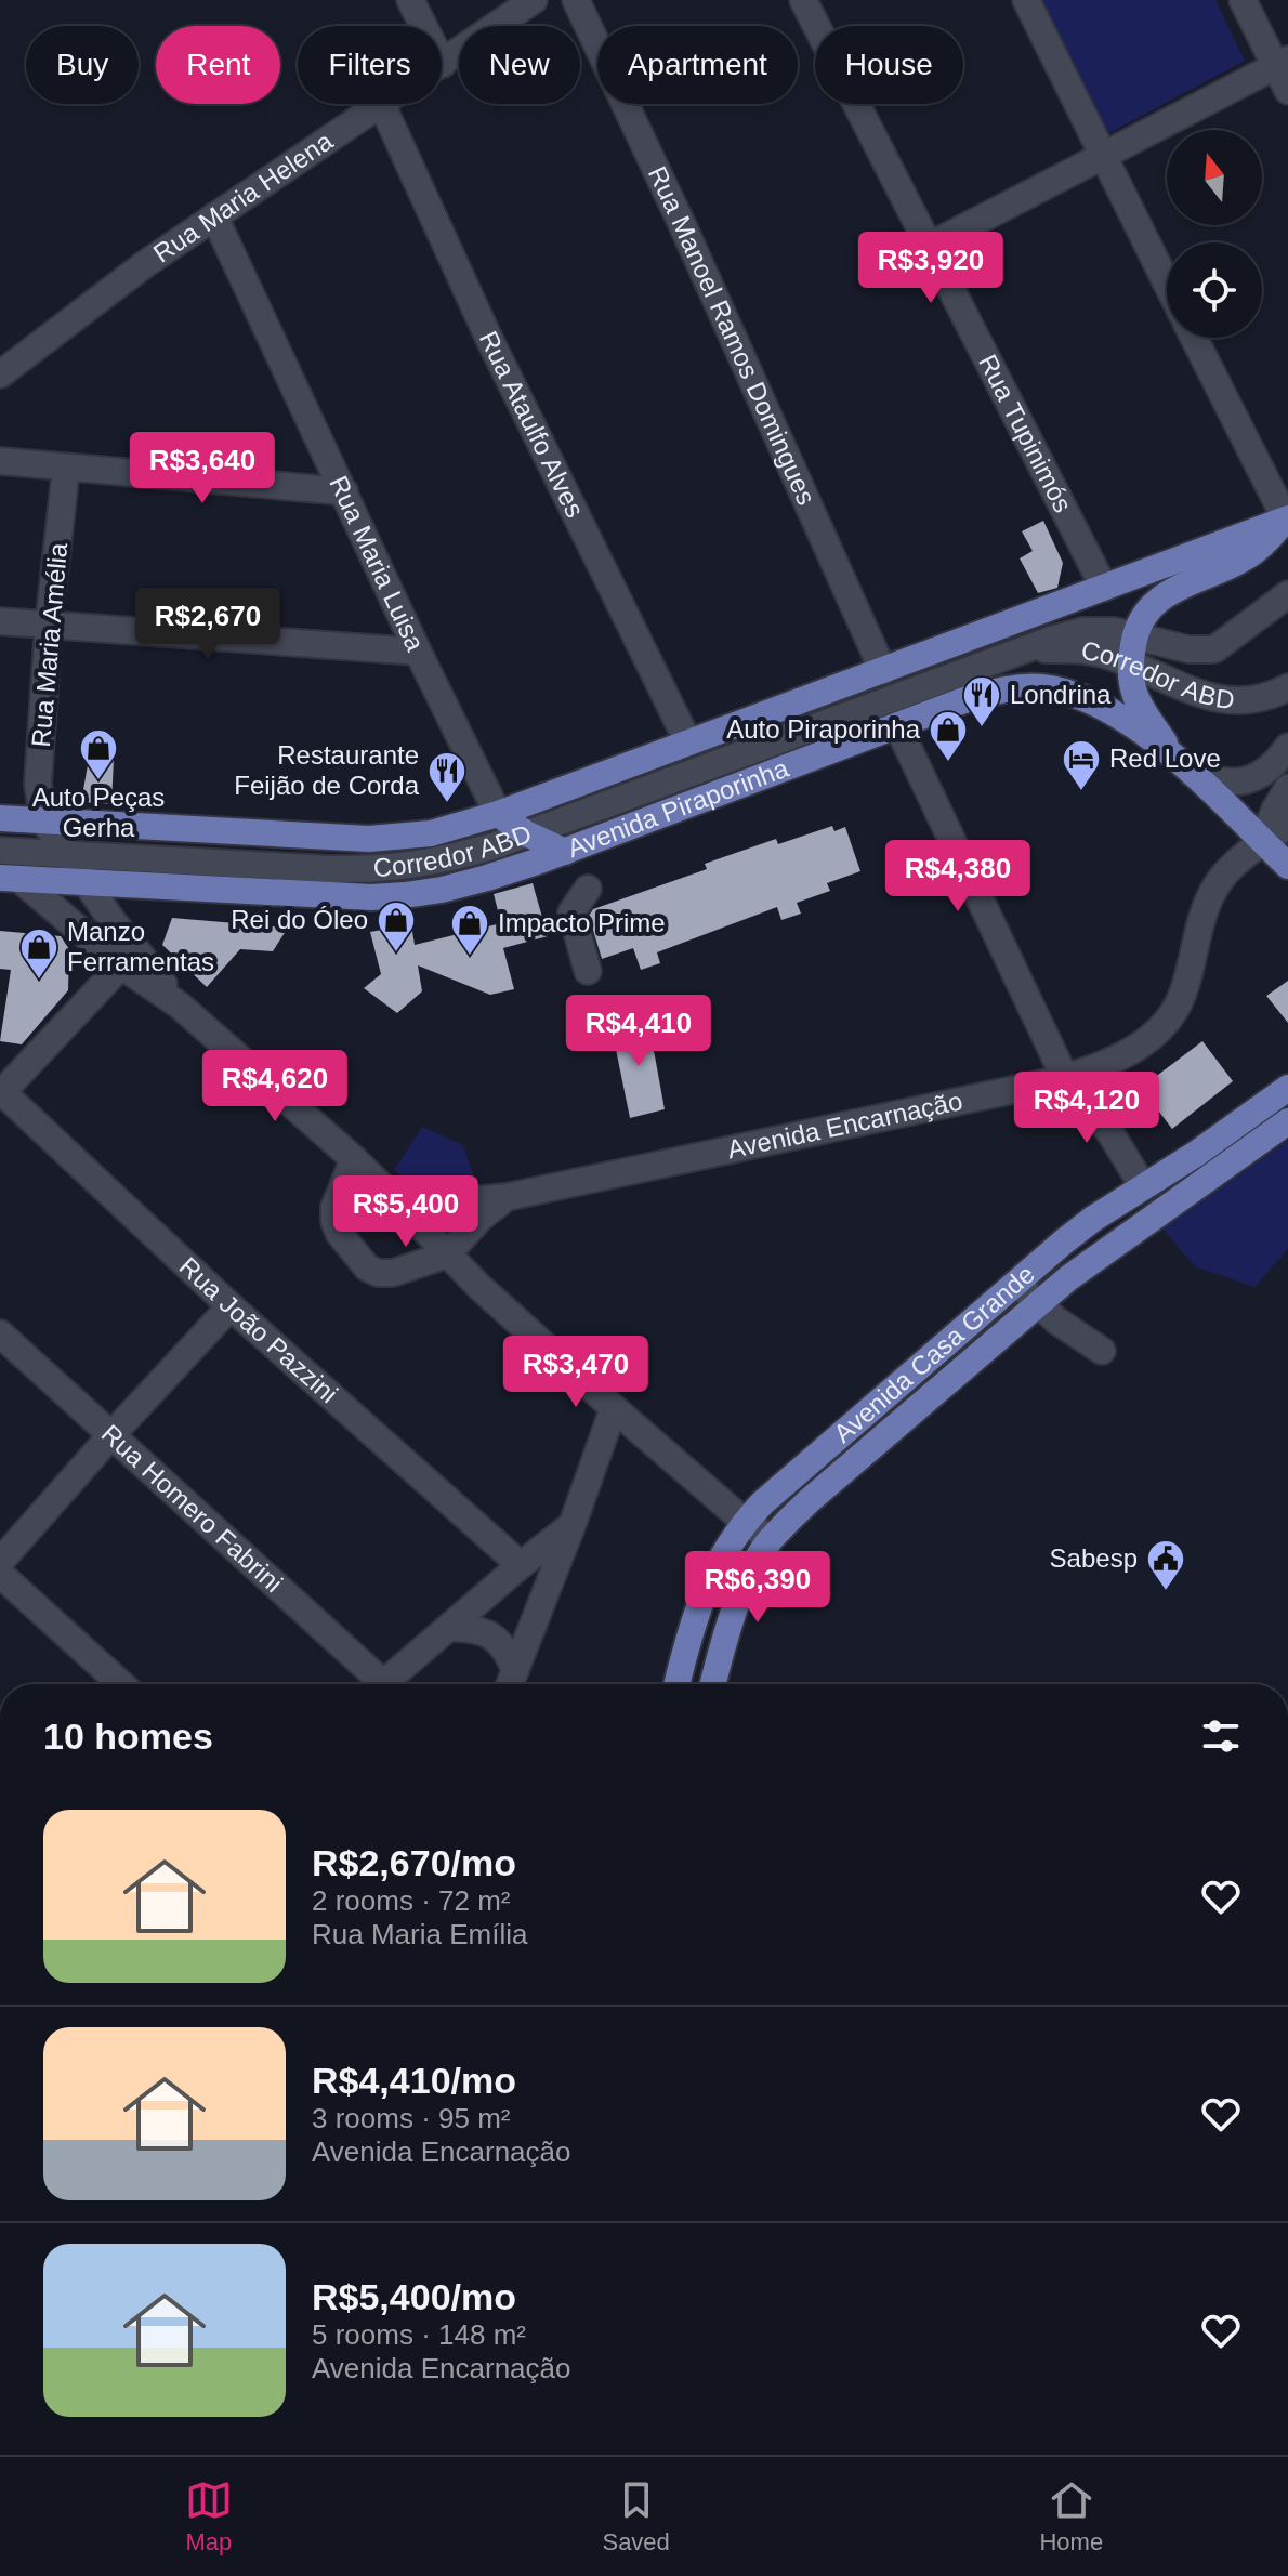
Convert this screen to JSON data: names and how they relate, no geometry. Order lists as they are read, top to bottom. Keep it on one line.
{"streets":{"main road":["Avenida Piraporinha","Avenida Casa Grande"],"street":["Rua Maria Helena","Rua Manoel Ramos Domingues","Rua Ataulfo Alves","Rua Tupinimós","Rua Maria Luisa","Rua Maria Amélia","Corredor ABD","Avenida Encarnação","Rua João Pazzini","Rua Homero Fabrini"]},"crossings":[["Rua Maria Helena","Rua Maria Luisa"],["Avenida Piraporinha","Avenida Encarnação"]],"places":{"restaurant":["Londrina","Restaurante Feijão de Corda"],"shop":["Auto Piraporinha","Auto Peças Gerha","Rei do Óleo","Impacto Prime","Manzo Ferramentas"],"hotel":["Red Love"],"public building":["Sabesp"]},"north":"top","page":{"chip":["Buy","Rent","Filters","New","Apartment","House"],"price":["R$3,920","R$3,640","R$2,670","R$4,380","R$4,410","R$4,620","R$4,120","R$5,400","R$3,470","R$6,390"],"heading":"10 homes","list":[{"name":"R$2,670/mo","note":"2 rooms · 72 m² · Rua Maria Emília"},{"name":"R$4,410/mo","note":"3 rooms · 95 m² · Avenida Encarnação"},{"name":"R$5,400/mo","note":"5 rooms · 148 m² · Avenida Encarnação"}],"tabs":["Map","Saved","Home"]}}
